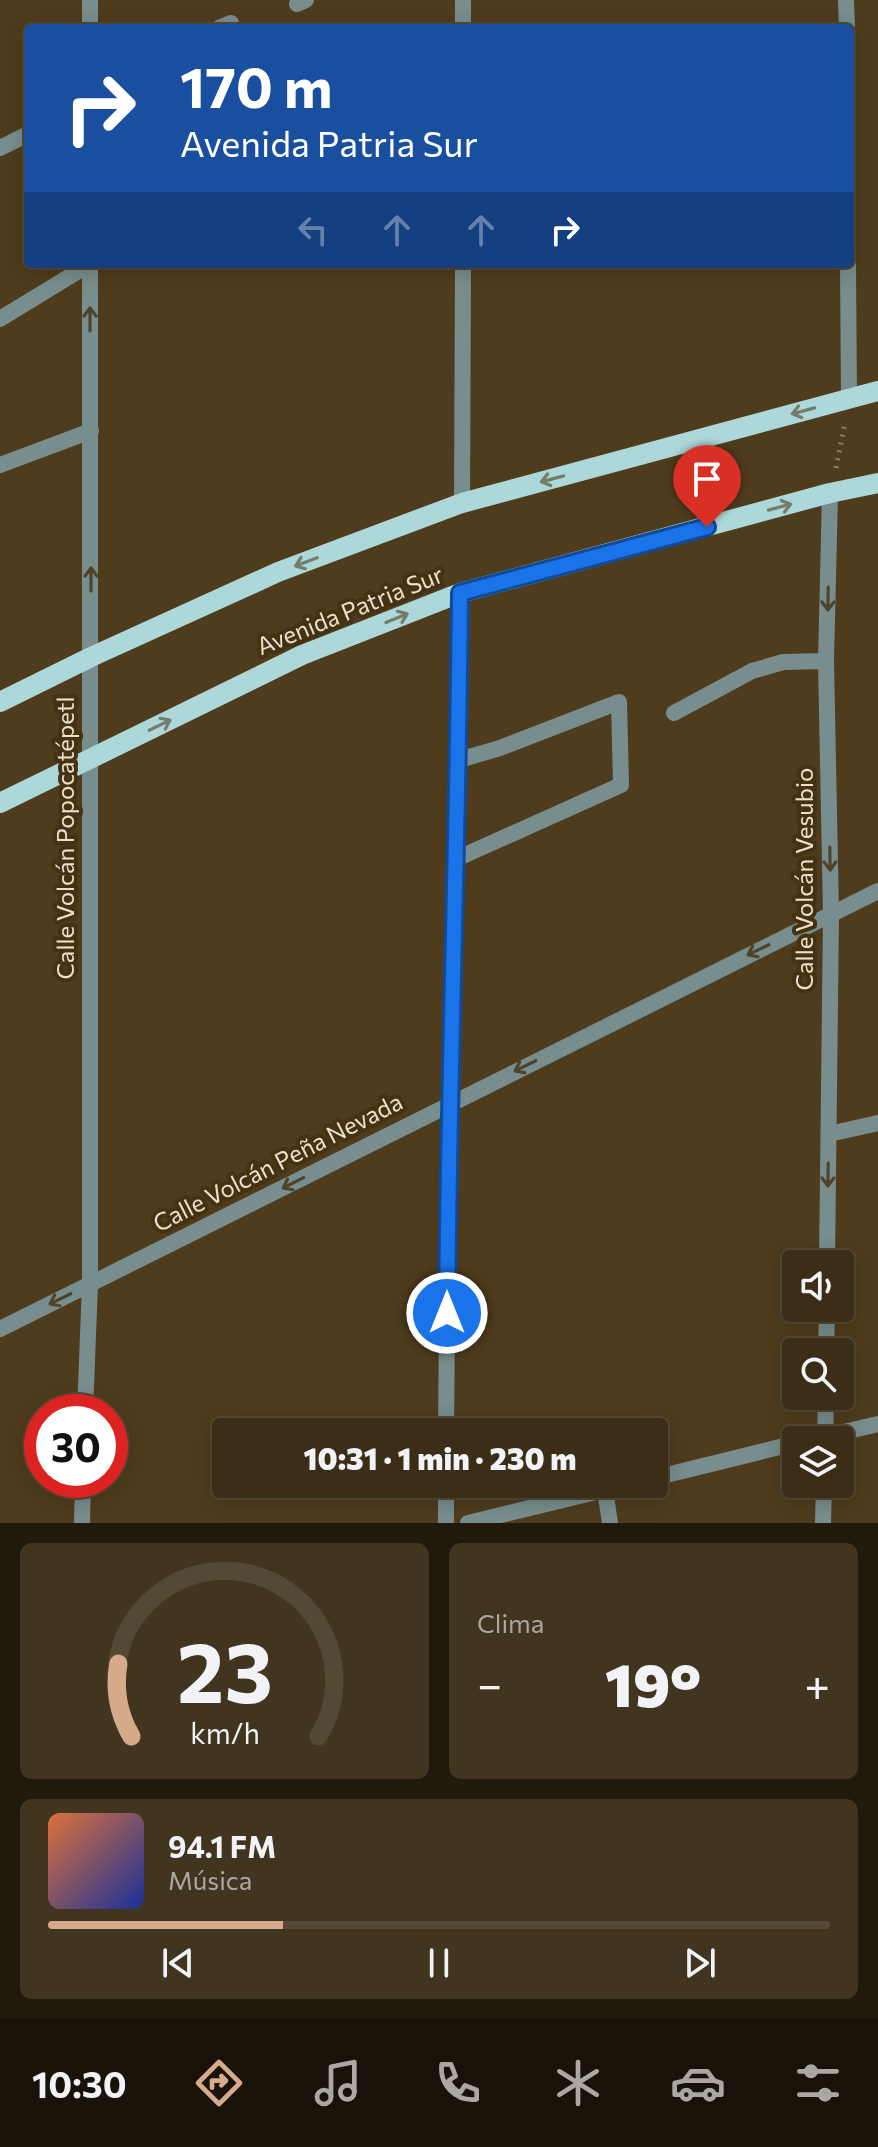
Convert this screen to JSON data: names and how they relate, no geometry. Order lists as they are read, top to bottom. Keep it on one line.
{"streets":{"main road":["Avenida Patria Sur"],"street":["Calle Volcán Popocatépetl","Calle Volcán Vesubio","Calle Volcán Peña Nevada"]},"crossings":[["Avenida Patria Sur","Calle Volcán Popocatépetl"],["Avenida Patria Sur","Calle Volcán Vesubio"],["Calle Volcán Popocatépetl","Calle Volcán Peña Nevada"],["Calle Volcán Vesubio","Calle Volcán Peña Nevada"]],"one_way":["Calle Volcán Vesubio","Calle Volcán Peña Nevada"],"page":{"turn":["170 m","Avenida Patria Sur"],"limit":"30","trip":"10:31 · 1 min · 230 m","tile":"Clima","heat":["−","19°","+"],"song":["94.1 FM","Música"],"tabs":"10:30","gauge":["23","km/h"]}}
